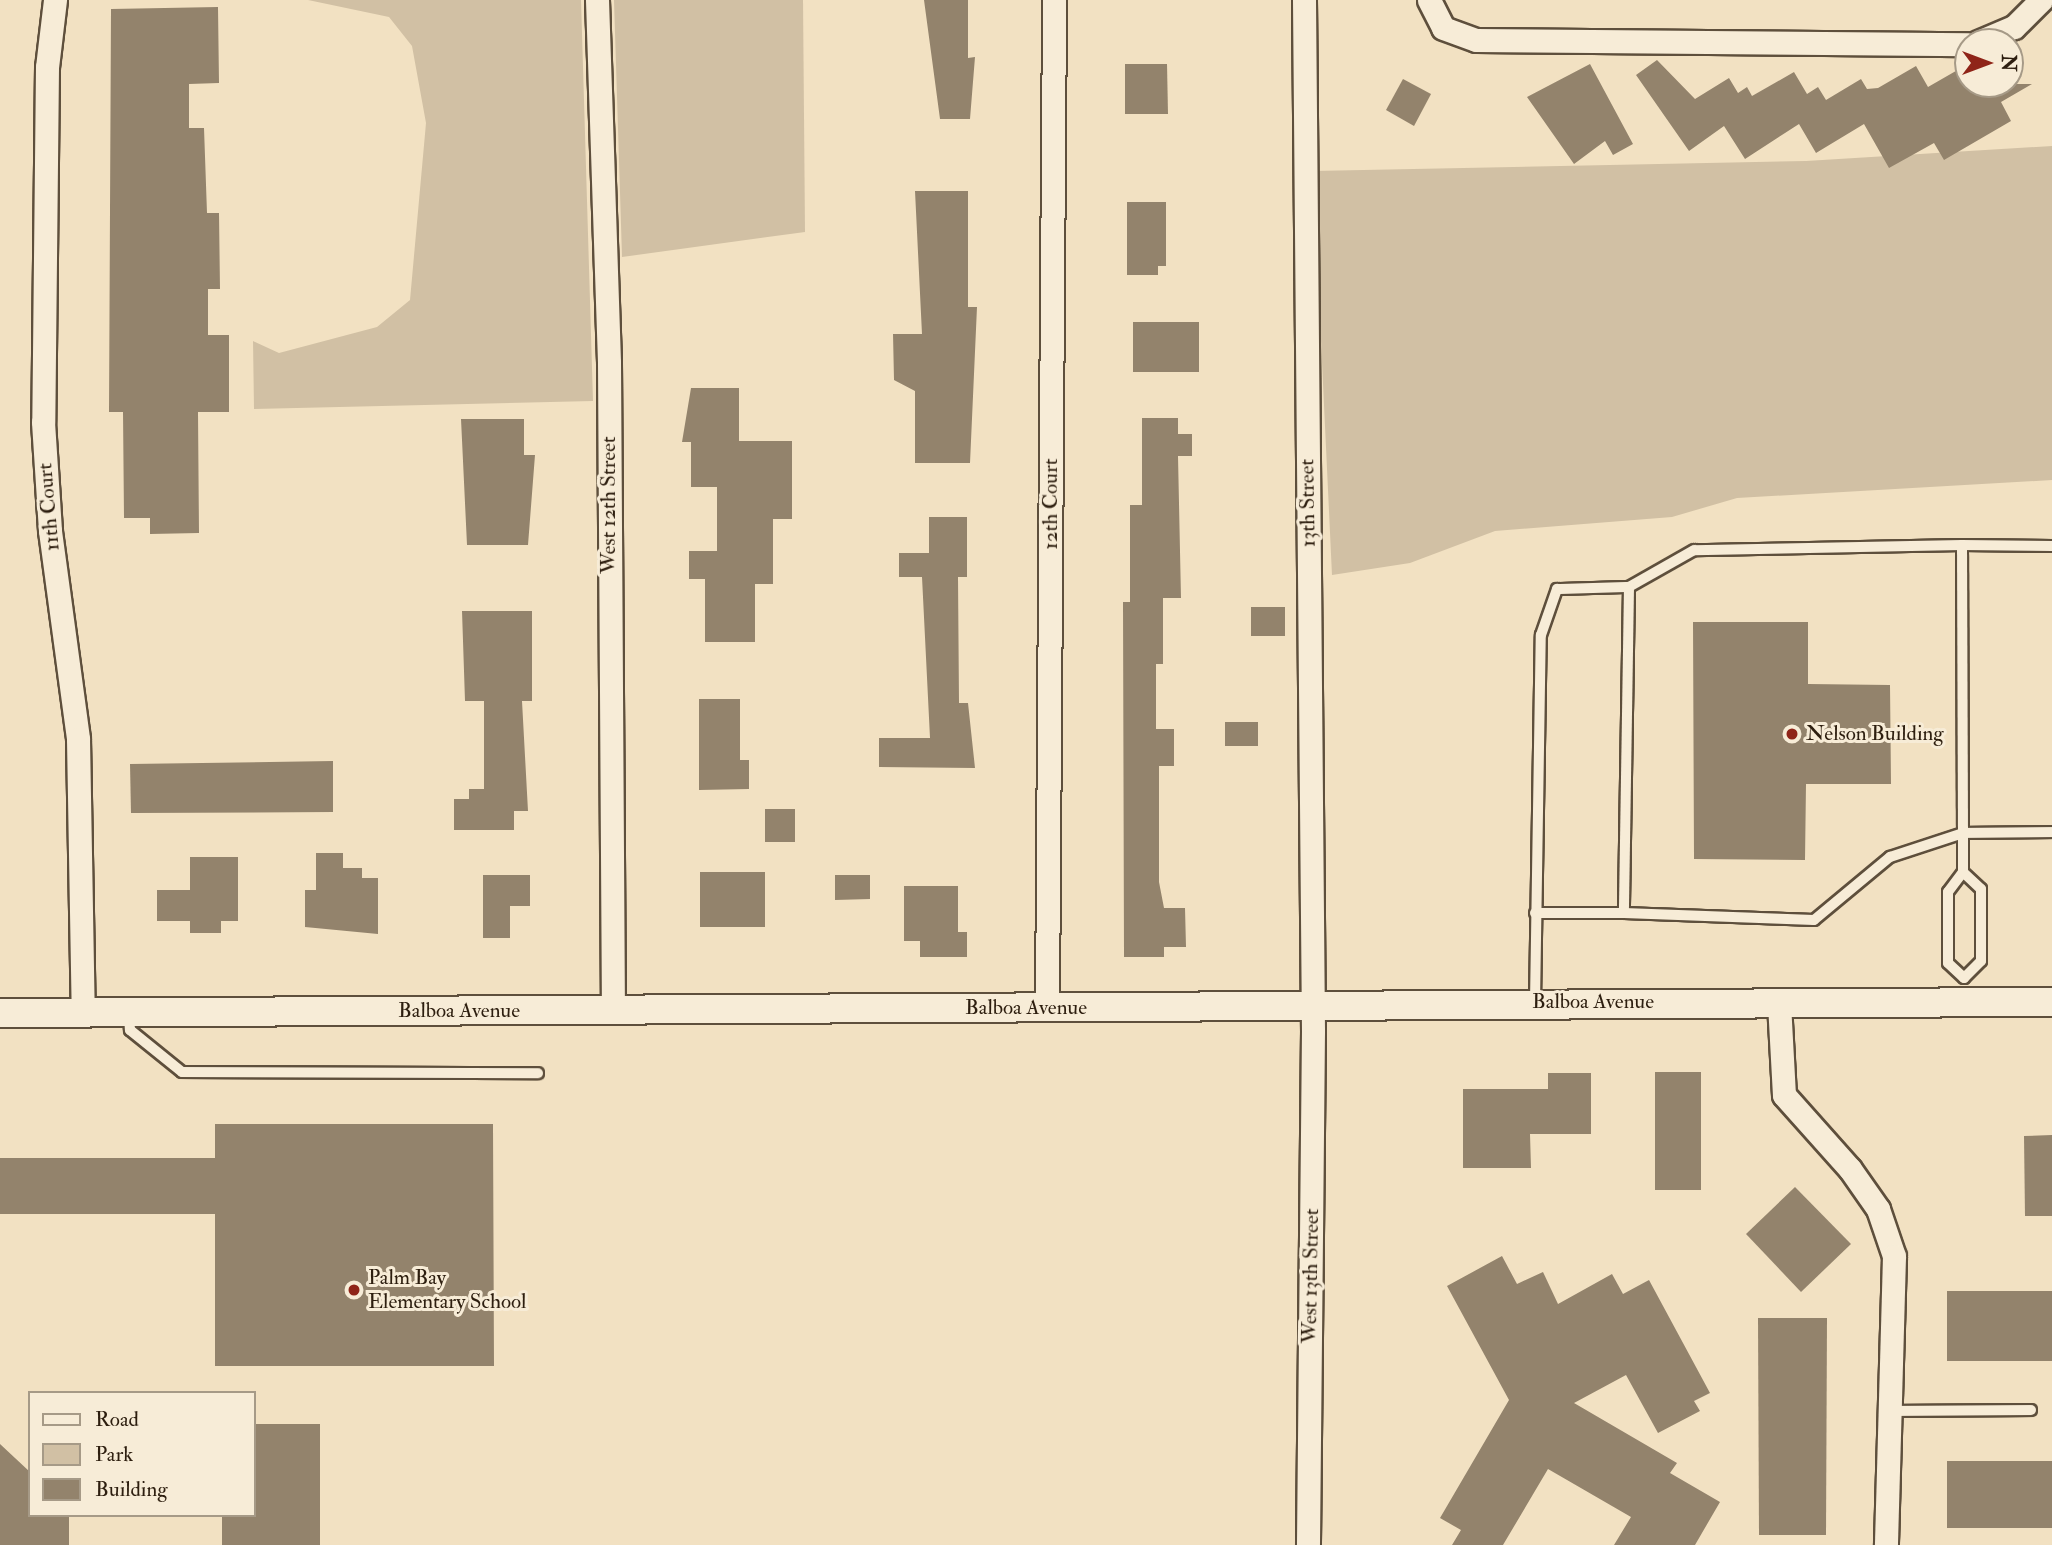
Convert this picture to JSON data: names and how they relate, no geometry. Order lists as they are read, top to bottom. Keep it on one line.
{"streets":{"street":["13th Street","12th Court","West 12th Street","11th Court","Balboa Avenue","West 13th Street"]},"crossings":[["13th Street","Balboa Avenue"],["13th Street","West 13th Street"],["12th Court","Balboa Avenue"],["West 12th Street","Balboa Avenue"],["11th Court","Balboa Avenue"],["Balboa Avenue","West 13th Street"]],"places":["Nelson Building","Palm Bay Elementary School"],"legend":["Road","Park","Building"],"north":"right"}
